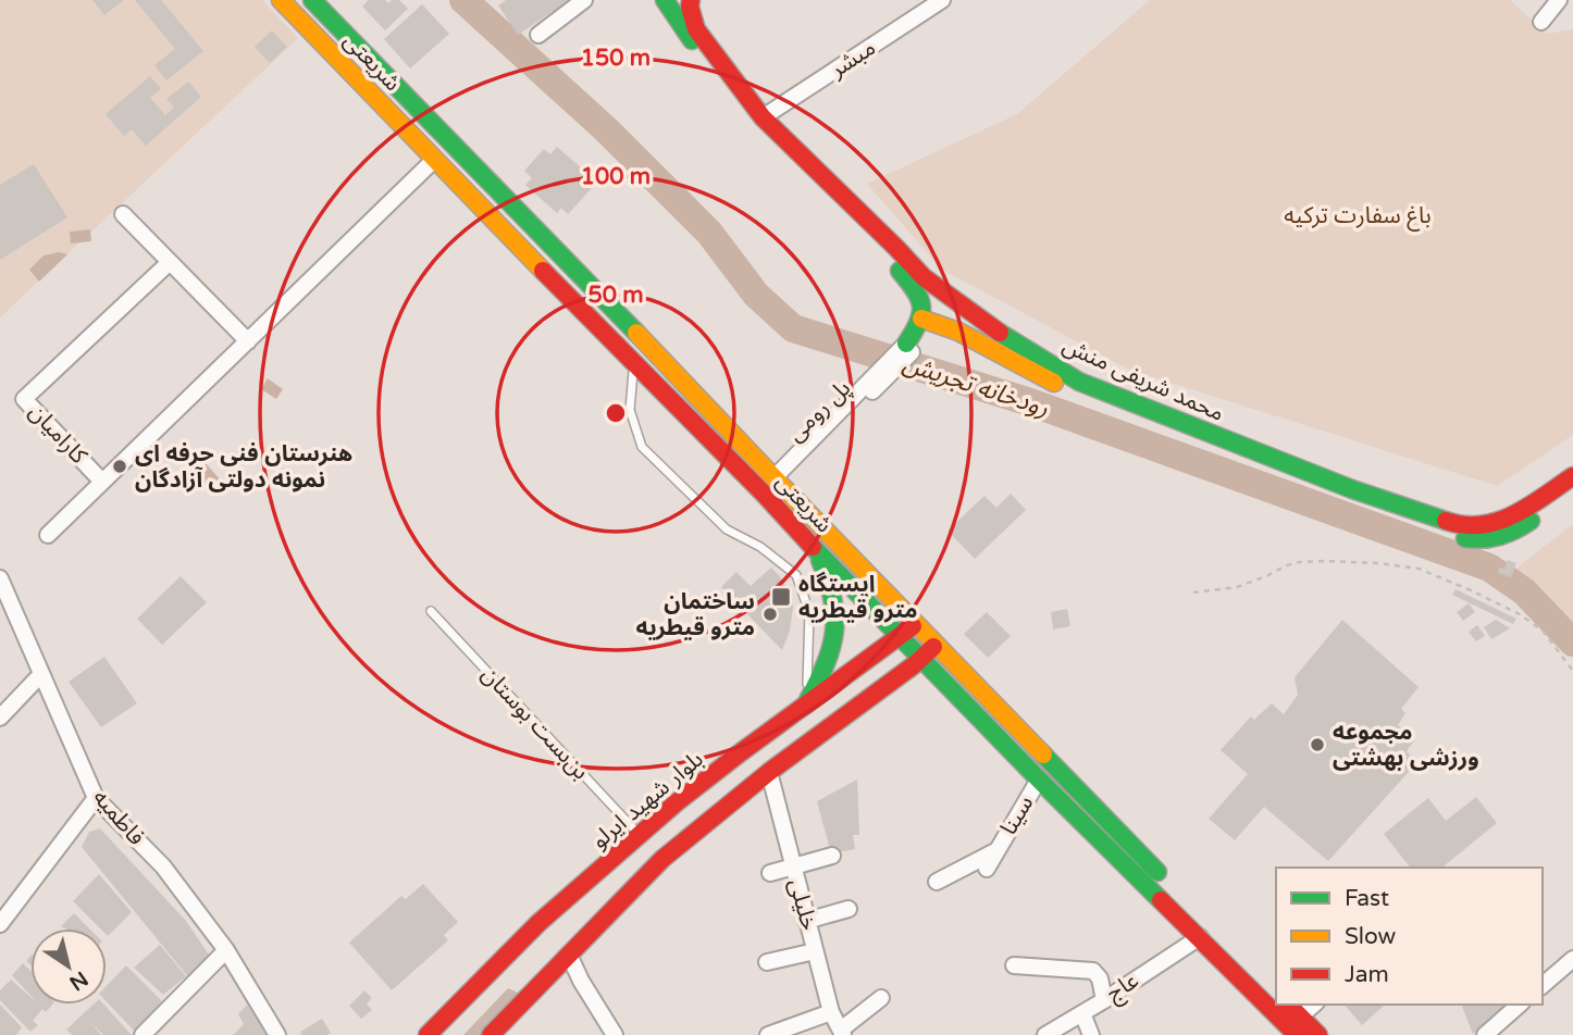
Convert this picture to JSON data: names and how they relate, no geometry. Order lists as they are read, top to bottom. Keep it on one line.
{"streets":{"main road":["شریعتی","محمد شریفی منش","پل رومی","بلوار شهید ایرلو"],"street":["مبشر","کارامیان","سینا","فاطمیه","خلیلی","عاج"],"lane":["بن‌بست بوستان"]},"crossings":[["مبشر","محمد شریفی منش"],["شریعتی","پل رومی"],["شریعتی","کارامیان"],["شریعتی","بلوار شهید ایرلو"],["شریعتی","سینا"],["شریعتی","عاج"],["محمد شریفی منش","پل رومی"],["بن‌بست بوستان","بلوار شهید ایرلو"]],"water":["رودخانه تجریش"],"parks":["باغ سفارت ترکیه"],"places":{"other":["هنرستان فنی حرفه ای نمونه دولتی آزادگان","ساختمان مترو قیطریه","مجموعه ورزشی بهشتی"],"transit":["ایستگاه مترو قیطریه"]},"legend":["Fast","Slow","Jam"],"north":"bottom right","rings":["150 m","100 m","50 m"]}
